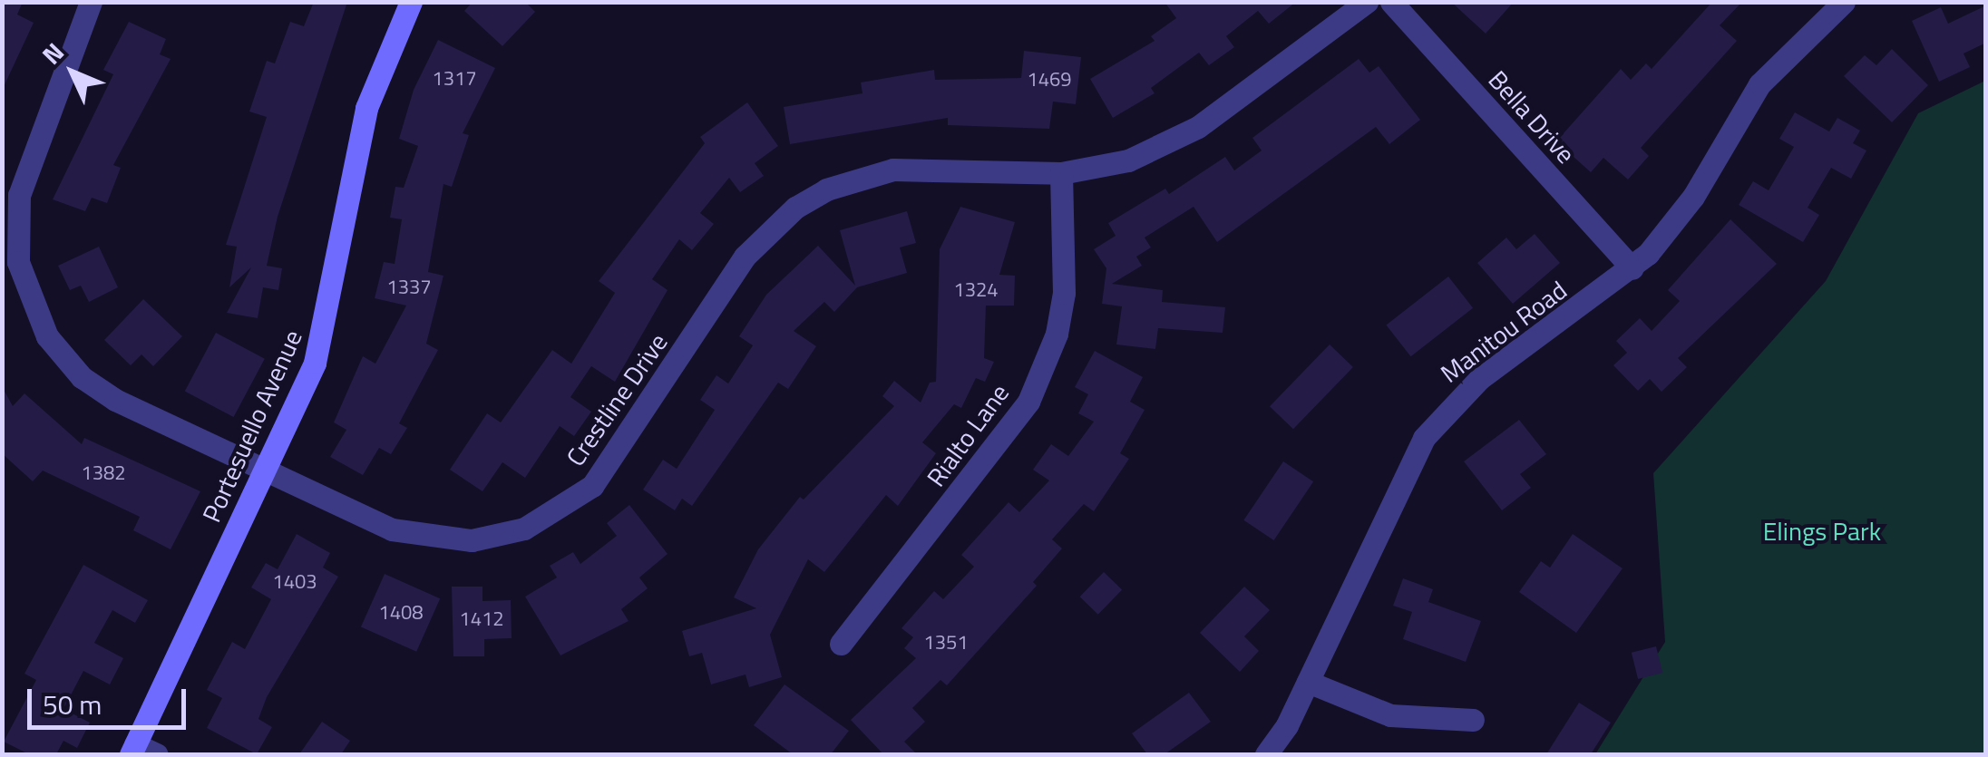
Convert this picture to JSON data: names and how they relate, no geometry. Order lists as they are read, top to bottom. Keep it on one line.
{"streets":{"street":["Bella Drive","Manitou Road","Crestline Drive","Portesuello Avenue","Rialto Lane"]},"crossings":[["Bella Drive","Manitou Road"],["Crestline Drive","Portesuello Avenue"],["Crestline Drive","Rialto Lane"]],"parks":["Elings Park"],"house_numbers":["1317","1469","1337","1324","1382","1403","1408","1412","1351"],"scale_bar":"50 m","north":"top left"}
